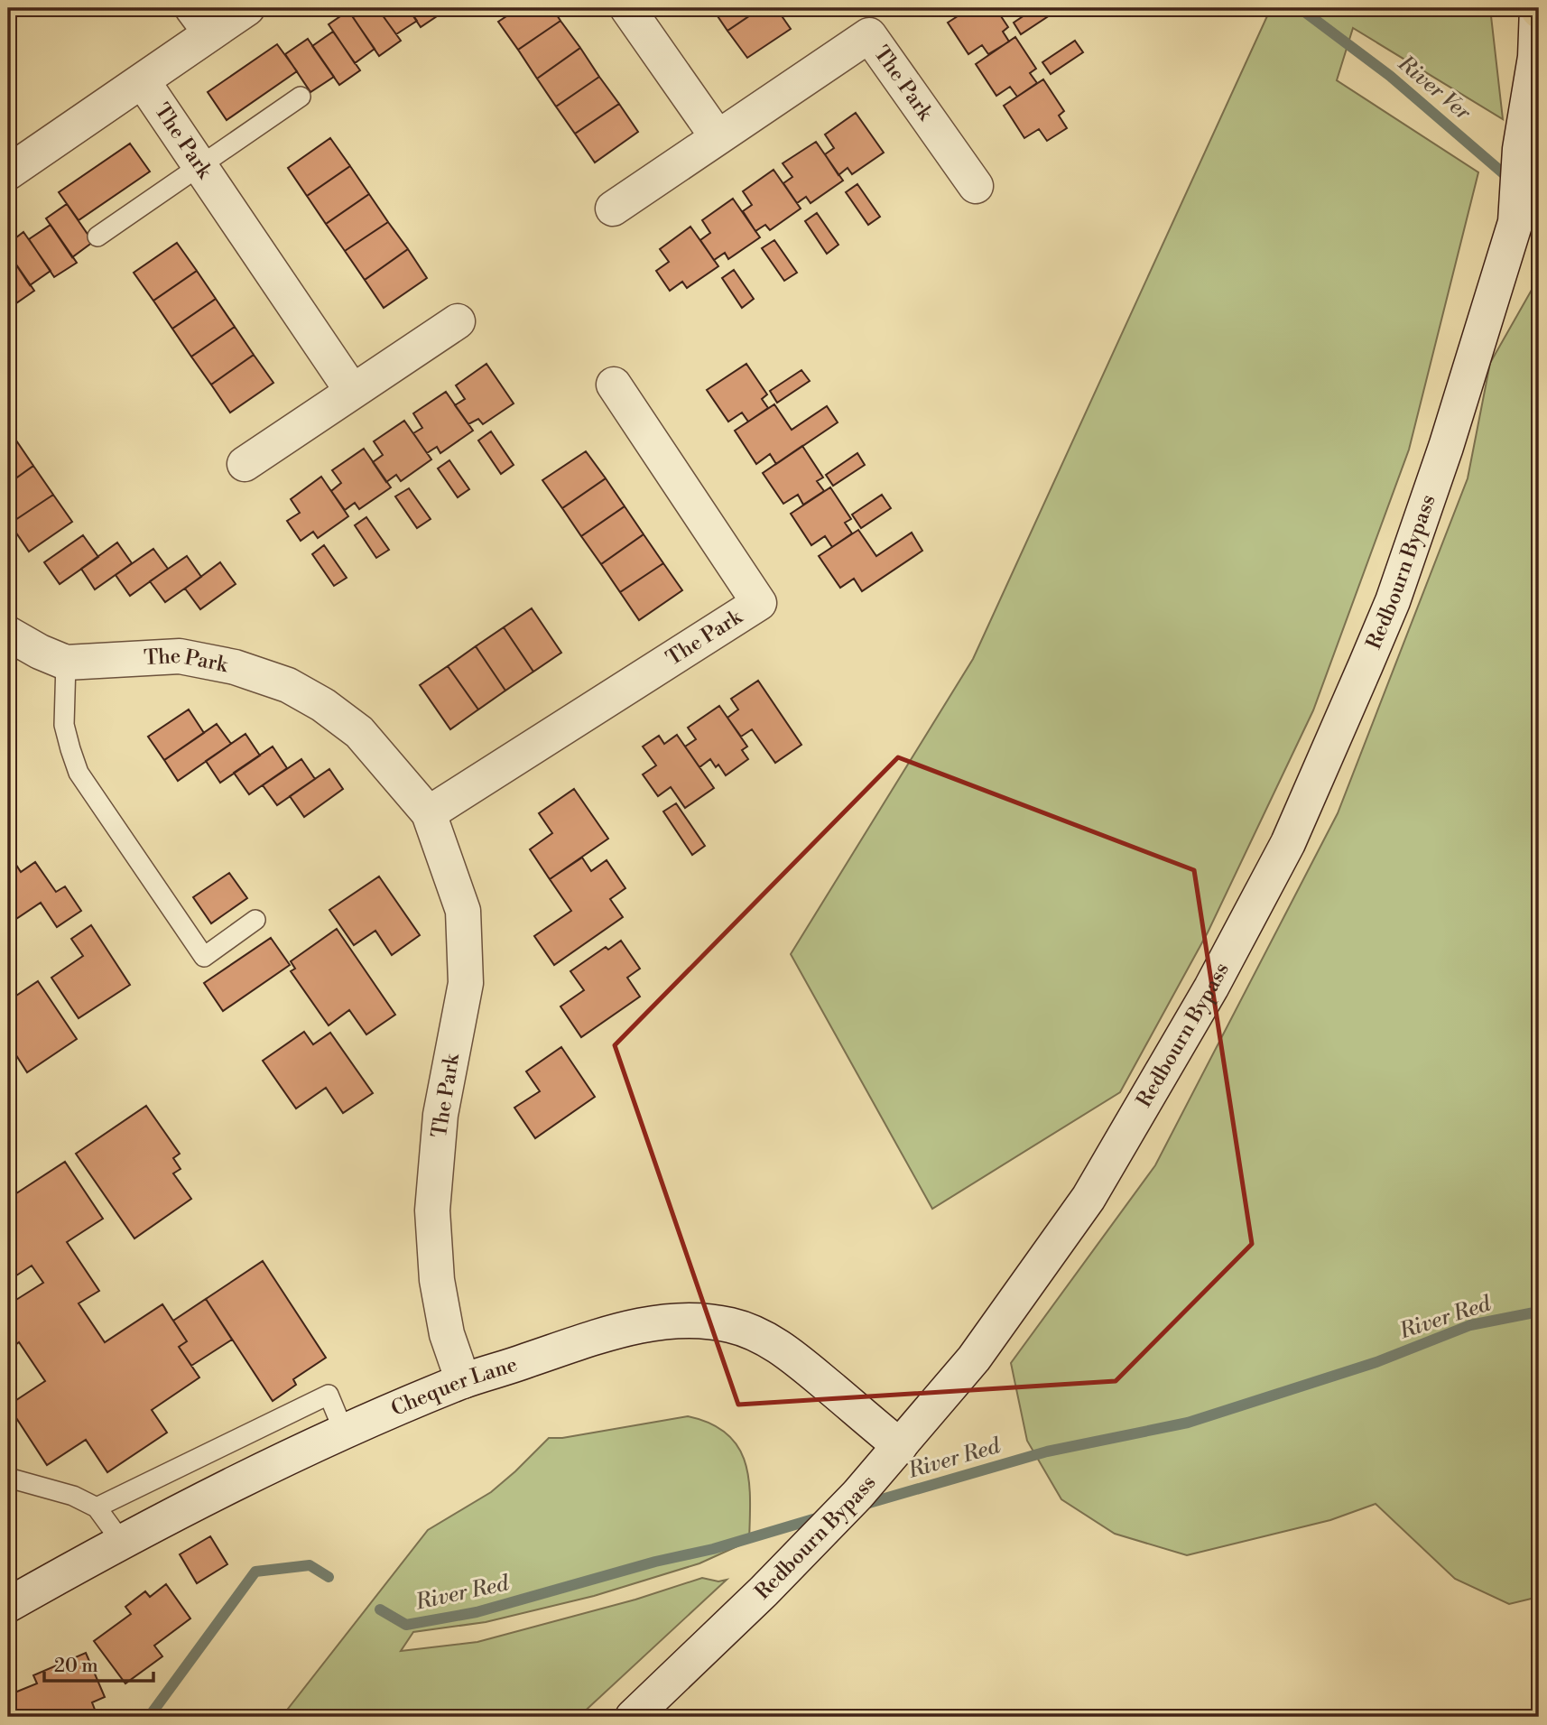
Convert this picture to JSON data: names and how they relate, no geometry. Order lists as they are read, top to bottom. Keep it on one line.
{"streets":{"street":["The Park","Redbourn Bypass","Chequer Lane"]},"crossings":[["The Park","Chequer Lane"],["Redbourn Bypass","Chequer Lane"]],"water":["River Ver","River Red"],"scale_bar":"20 m"}
